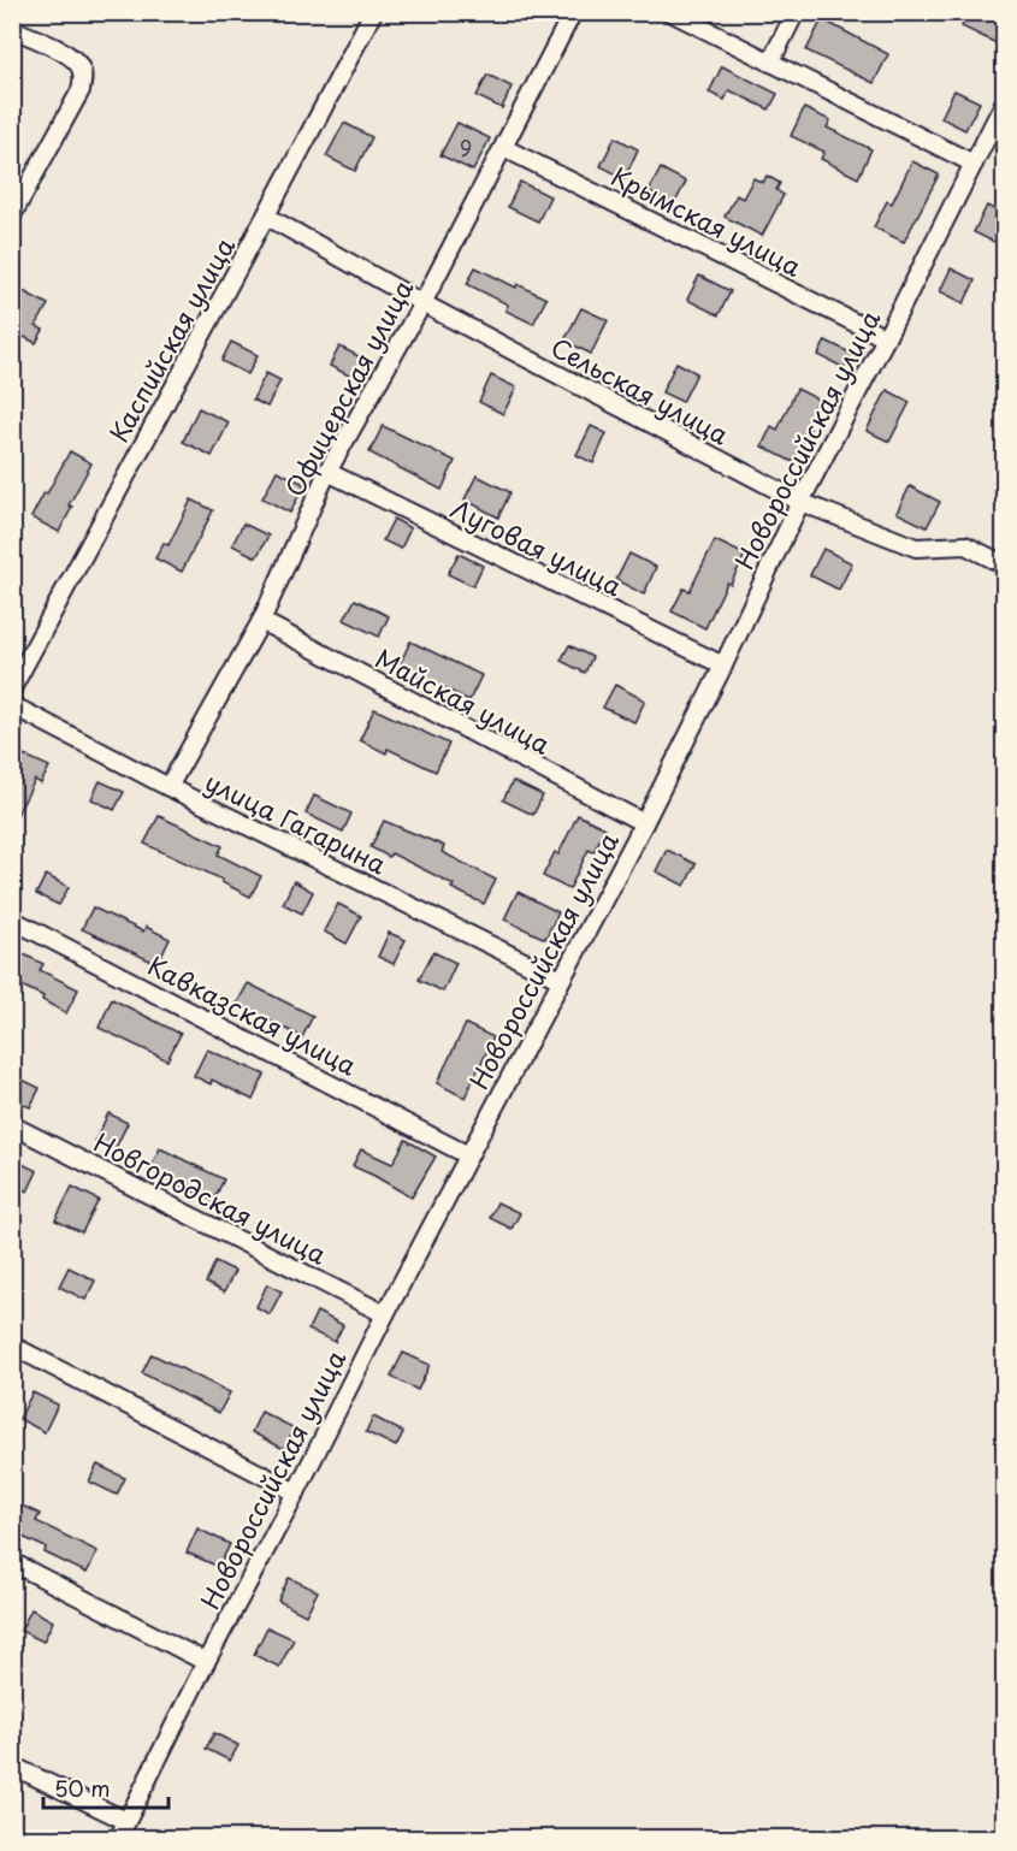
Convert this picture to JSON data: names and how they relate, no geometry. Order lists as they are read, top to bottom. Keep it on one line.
{"streets":{"street":["Крымская улица","Каспийская улица","Офицерская улица","Сельская улица","Новороссийская улица","Луговая улица","Майская улица","улица Гагарина","Кавказская улица","Новгородская улица"]},"crossings":[["Крымская улица","Офицерская улица"],["Крымская улица","Новороссийская улица"],["Каспийская улица","Сельская улица"],["Офицерская улица","Сельская улица"],["Офицерская улица","Луговая улица"],["Офицерская улица","Майская улица"],["Офицерская улица","улица Гагарина"],["Сельская улица","Новороссийская улица"],["Новороссийская улица","Луговая улица"],["Новороссийская улица","Майская улица"],["Новороссийская улица","улица Гагарина"],["Новороссийская улица","Кавказская улица"],["Новороссийская улица","Новгородская улица"]],"house_numbers":["9"],"scale_bar":"50 m"}
